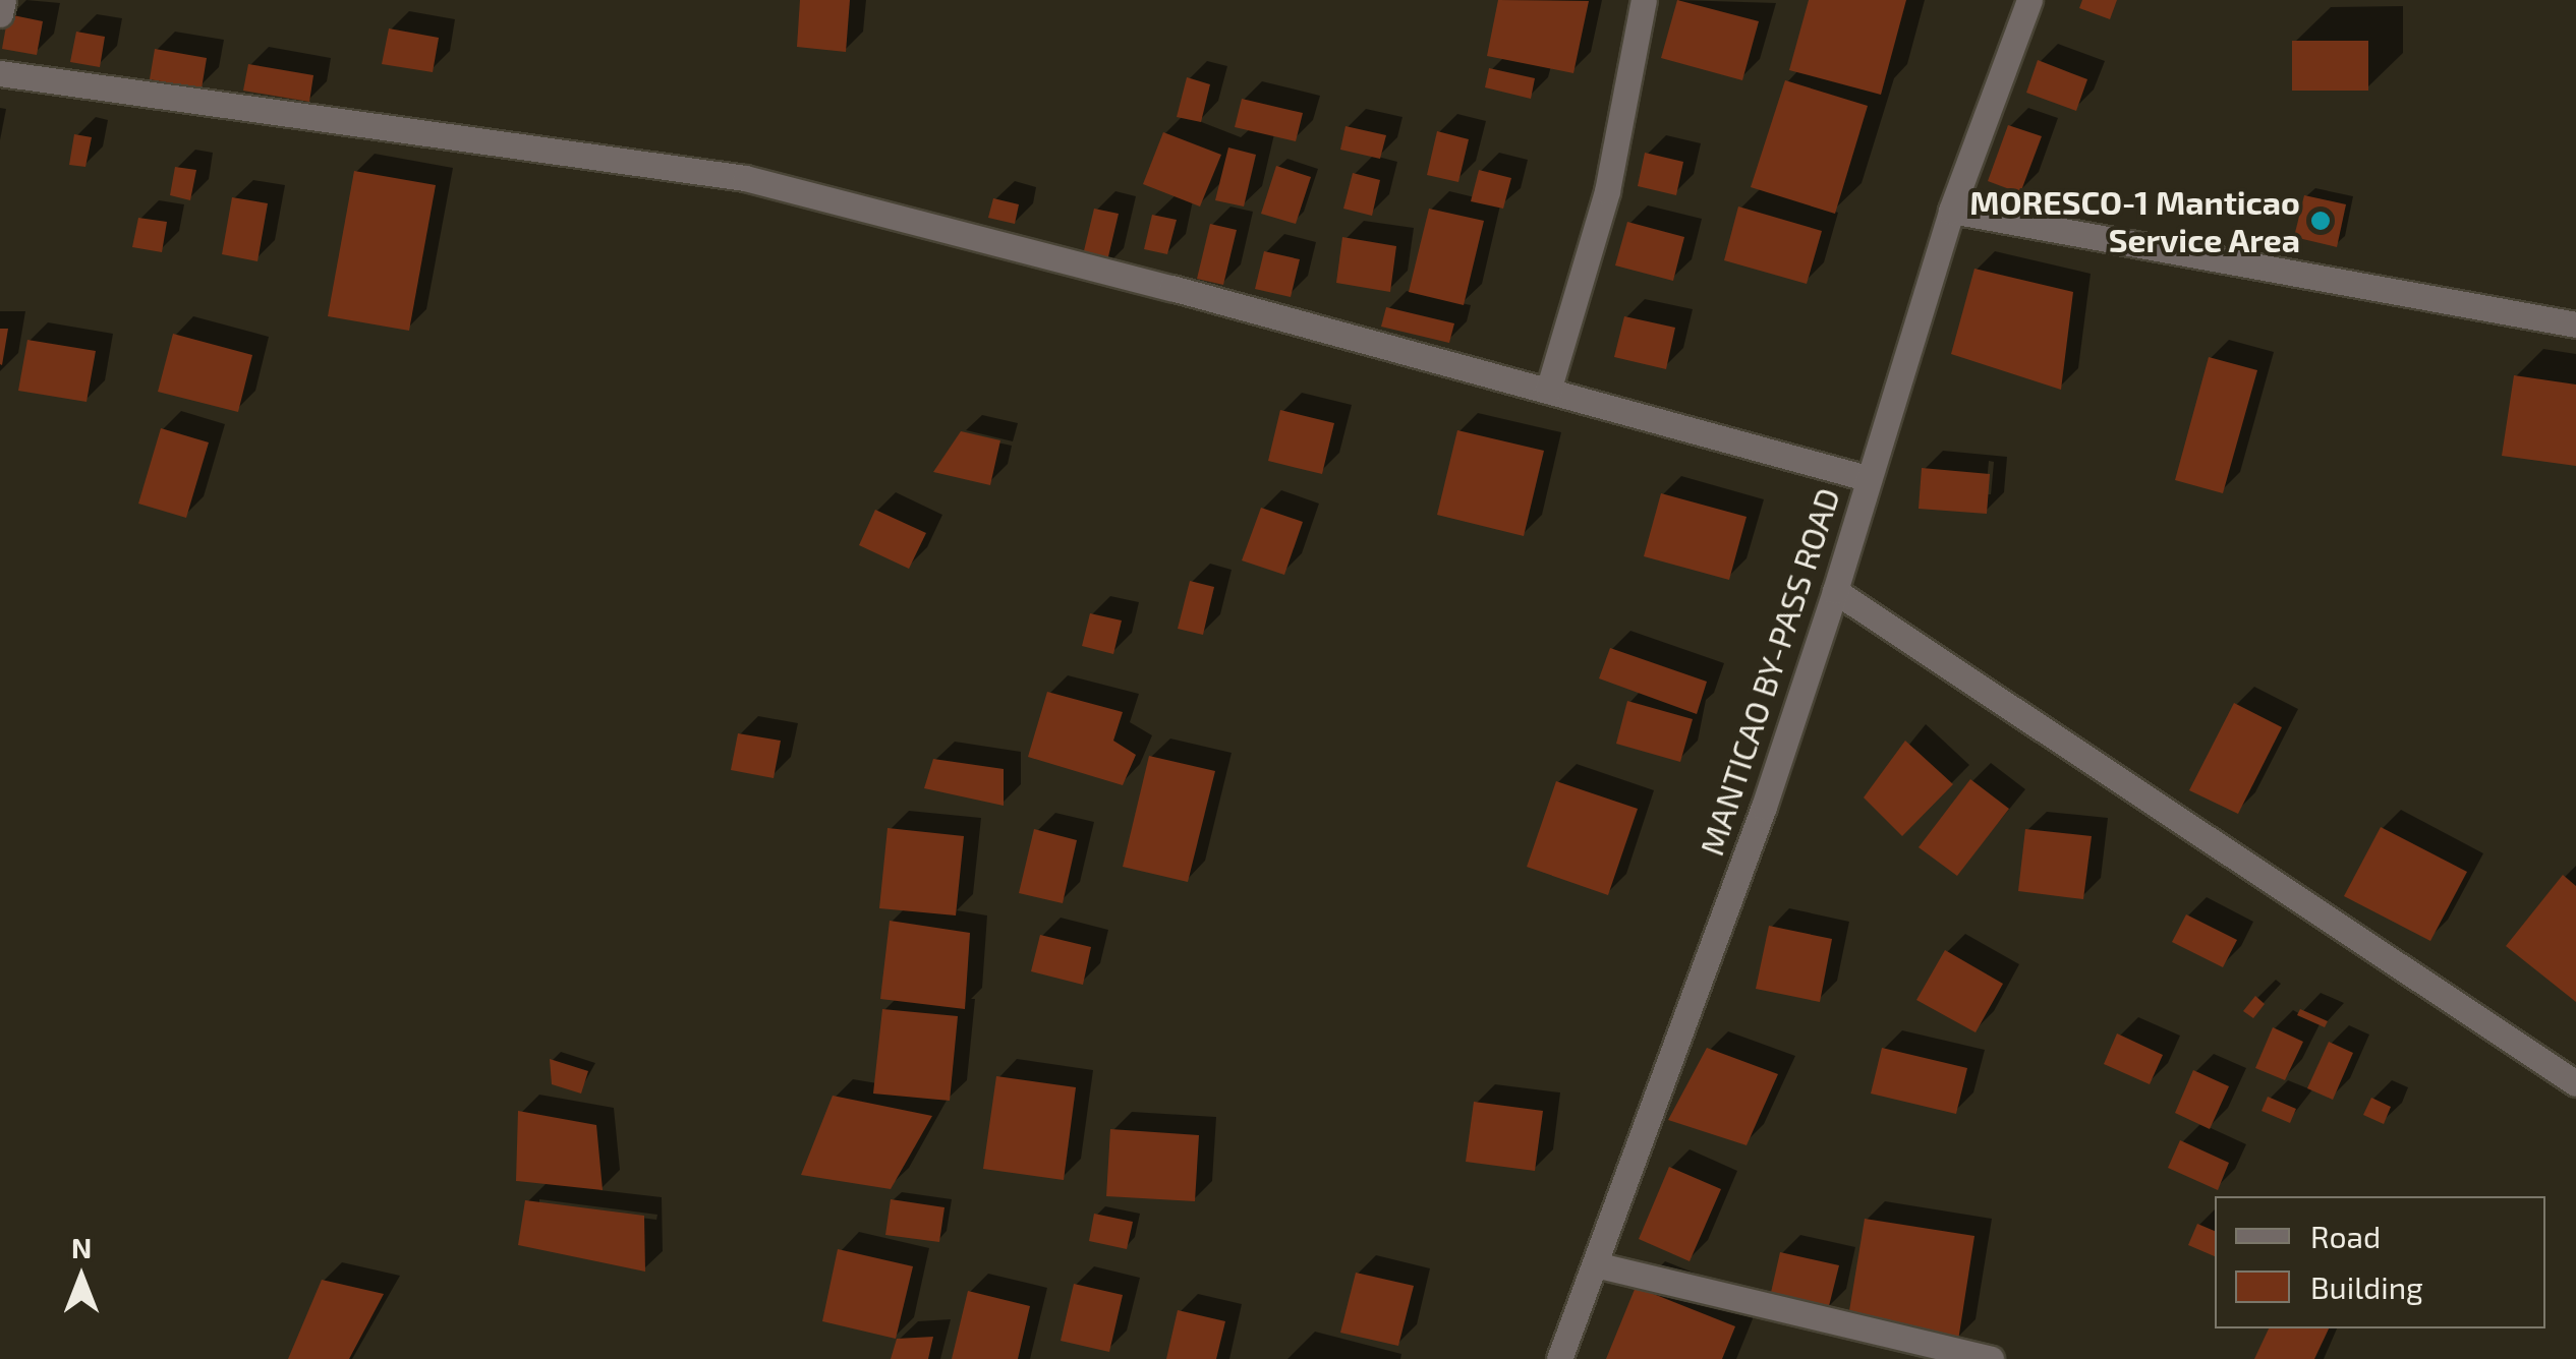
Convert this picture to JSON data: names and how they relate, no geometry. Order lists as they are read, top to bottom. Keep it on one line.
{"streets":{"street":["MANTICAO BY-PASS ROAD"]},"places":["MORESCO-1 Manticao Service Area"],"legend":["Road","Building"],"north":"top"}
